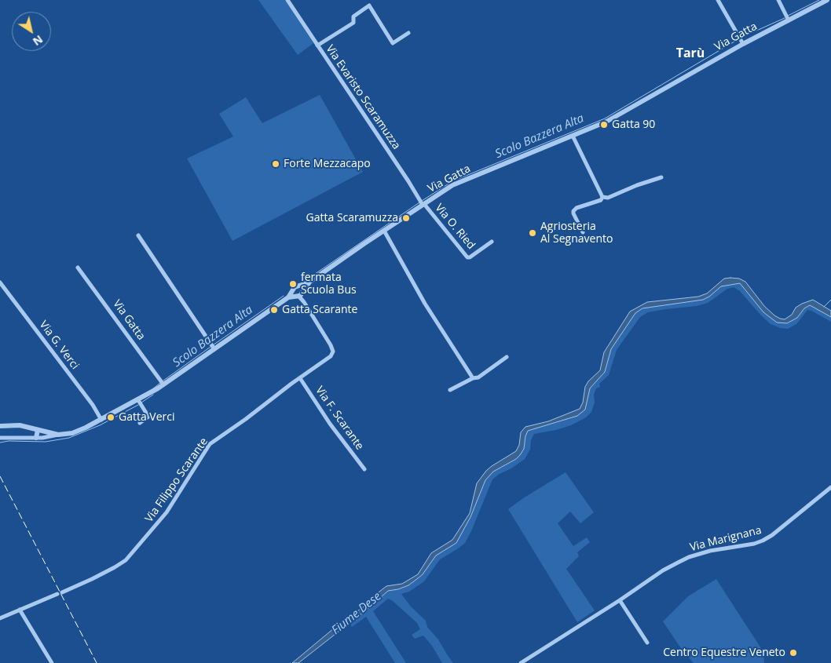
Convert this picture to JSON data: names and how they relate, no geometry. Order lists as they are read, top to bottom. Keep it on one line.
{"streets":{"street":["Via Gatta","Via Evaristo Scaramuzza","Via O. Ried","Via G. Verci","Via F. Scarante","Via Filippo Scarante","Via Marignana"]},"crossings":[["Via Gatta","Via Evaristo Scaramuzza"],["Via Gatta","Via O. Ried"],["Via Gatta","Via G. Verci"],["Via Gatta","Via Filippo Scarante"],["Via Evaristo Scaramuzza","Via O. Ried"],["Via F. Scarante","Via Filippo Scarante"]],"districts":["Tarù"],"water":["Scolo Bazzera Alta","Fiume Dese"],"places":["Gatta 90","Forte Mezzacapo","Gatta Scaramuzza","Agriosteria Al Segnavento","fermata Scuola Bus","Gatta Scarante","Gatta Verci","Centro Equestre Veneto"],"north":"bottom right"}
